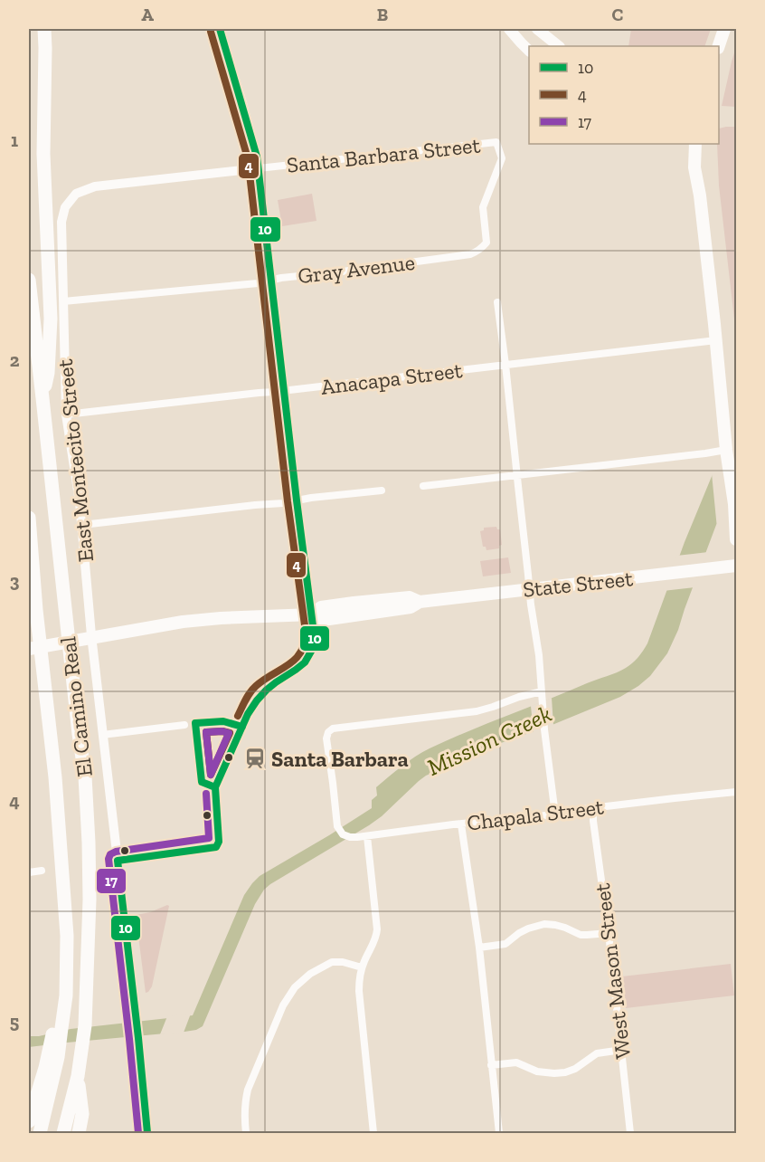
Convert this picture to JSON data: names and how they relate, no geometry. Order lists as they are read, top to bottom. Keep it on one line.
{"streets":{"highway":["El Camino Real"],"main road":["State Street"],"street":["Santa Barbara Street","Gray Avenue","Anacapa Street","East Montecito Street","Chapala Street","West Mason Street"]},"crossings":[["Santa Barbara Street","Gray Avenue"],["Santa Barbara Street","East Montecito Street"],["Gray Avenue","East Montecito Street"],["Anacapa Street","East Montecito Street"],["Chapala Street","West Mason Street"]],"water":["Mission Creek"],"places":{"station":["Santa Barbara"]},"lines":["transit line 10","transit line 4","transit line 17"],"legend":["10","4","17"],"grid":{"columns":["A","B","C"],"rows":["1","2","3","4","5"]}}
